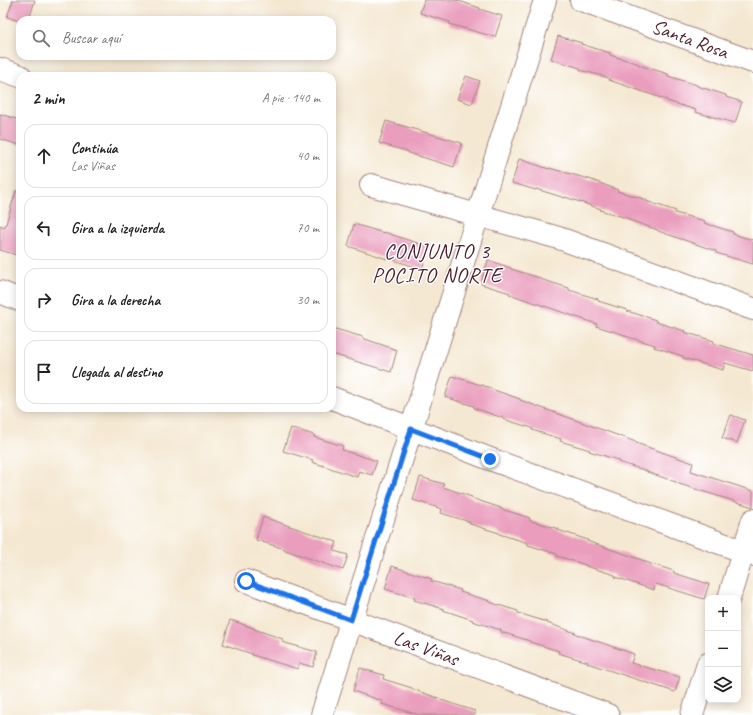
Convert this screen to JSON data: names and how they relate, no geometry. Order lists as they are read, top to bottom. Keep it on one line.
{"streets":{"street":["Santa Rosa","Las Viñas"]},"districts":["CONJUNTO 3 POCITO NORTE"],"page":{"search":"Buscar aquí","heading":["2 min","A pie · 140 m"],"list":[["Continúa","Las Viñas","40 m"],["Gira a la izquierda","70 m"],["Gira a la derecha","30 m"],"Llegada al destino"],"map_buttons":["+","−"]}}
